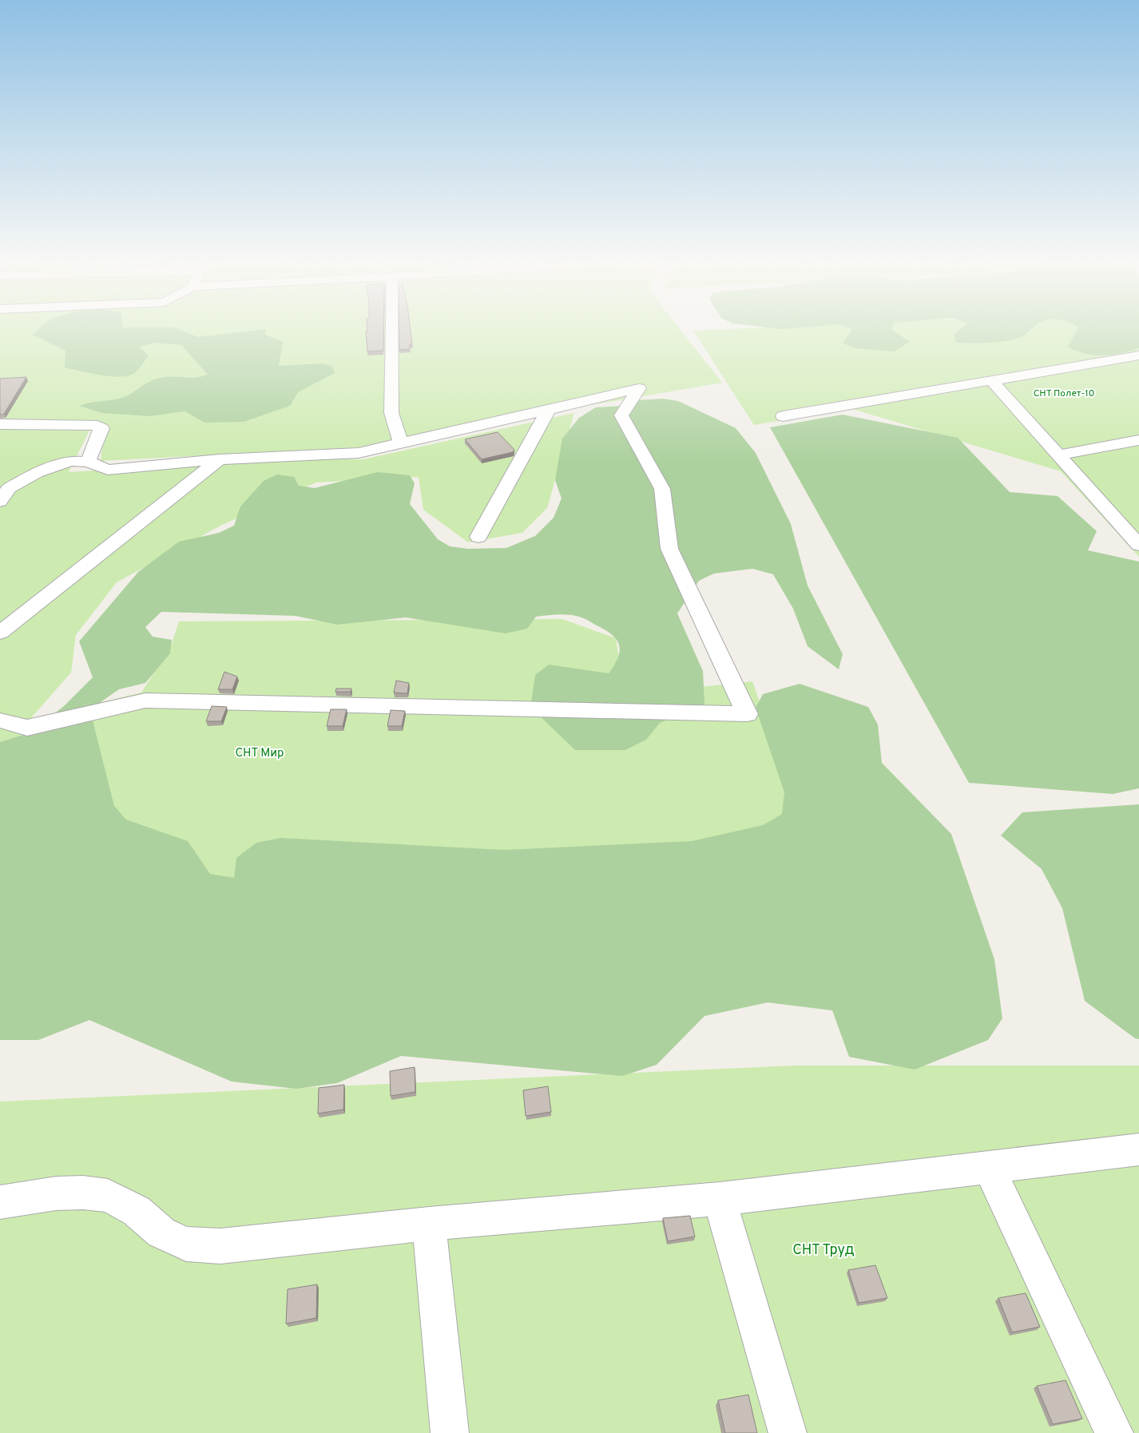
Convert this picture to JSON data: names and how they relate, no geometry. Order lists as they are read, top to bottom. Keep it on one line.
{"parks":["СНТ Полет-10","СНТ Мир","СНТ Труд"]}
